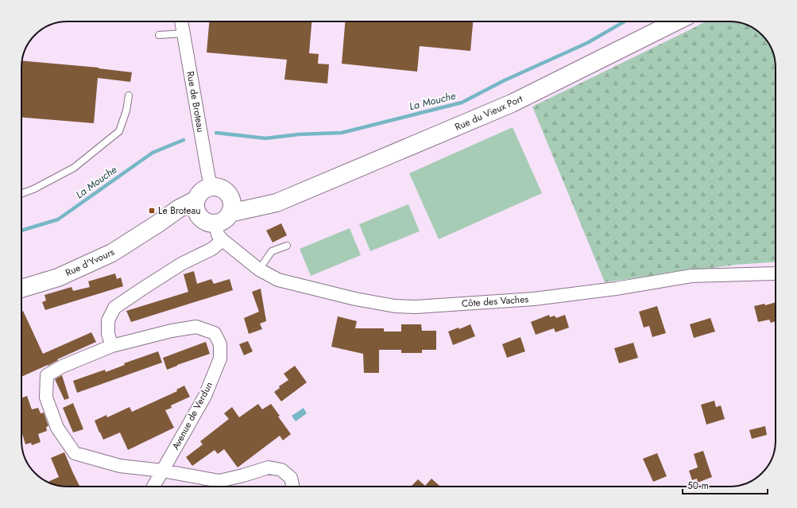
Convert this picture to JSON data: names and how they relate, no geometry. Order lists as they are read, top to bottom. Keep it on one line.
{"streets":{"main road":["Rue du Vieux Port","Rue d'Yvours"],"street":["Rue de Broteau","Côte des Vaches","Avenue de Verdun"]},"crossings":[["Rue de Broteau","Rue du Vieux Port"],["Rue de Broteau","Rue d'Yvours"],["Rue du Vieux Port","Rue d'Yvours"]],"water":["La Mouche"],"places":{"transit":["Le Broteau"]},"scale_bar":"50 m"}
